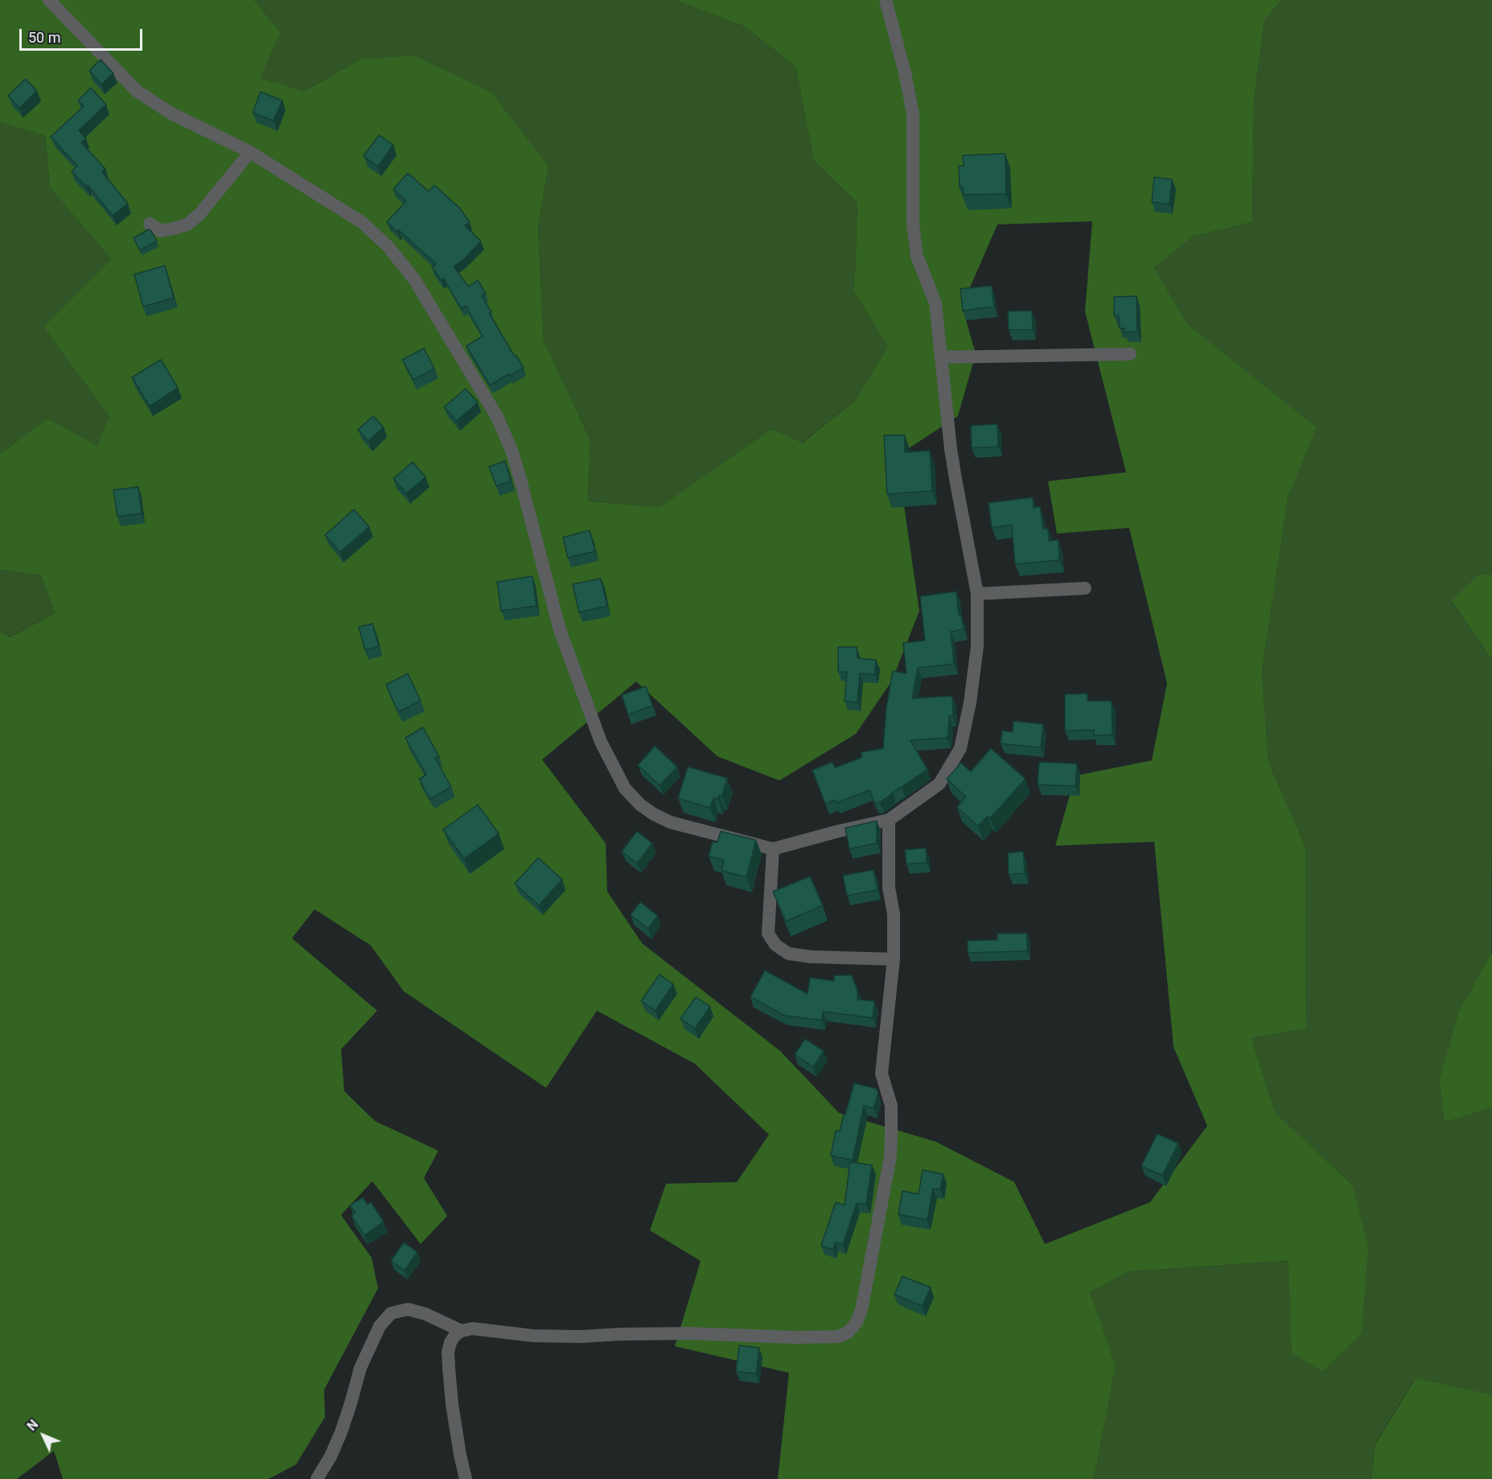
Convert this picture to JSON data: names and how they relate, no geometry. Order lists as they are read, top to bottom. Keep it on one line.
{"scale_bar":"50 m","north":"top left"}
